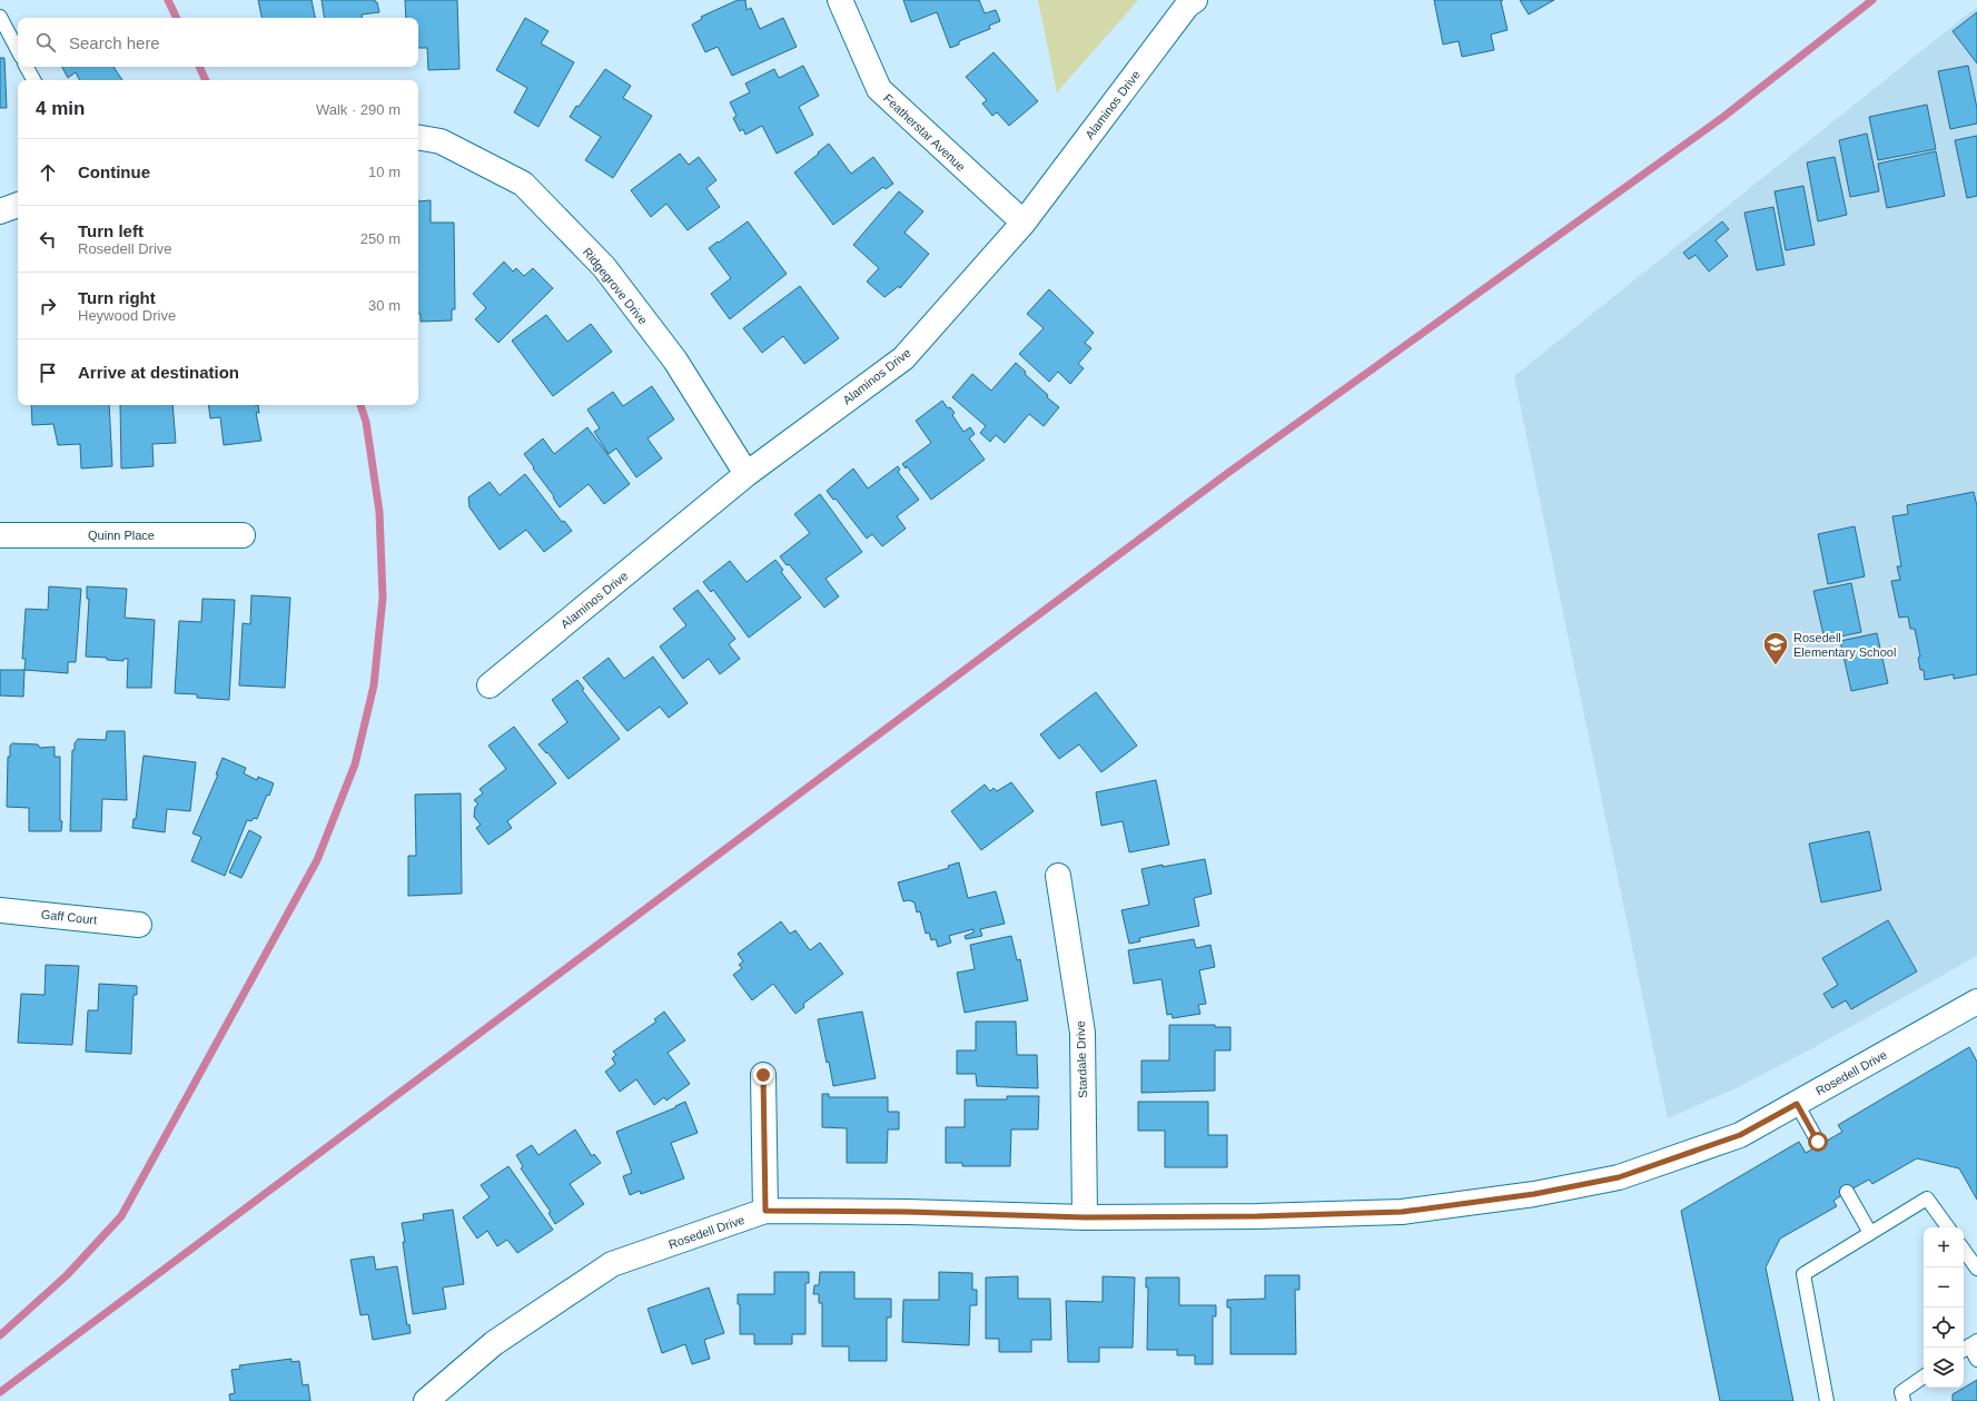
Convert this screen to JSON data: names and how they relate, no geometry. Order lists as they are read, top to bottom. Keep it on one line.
{"streets":{"street":["Alaminos Drive","Featherstar Avenue","Ridgegrove Drive","Quinn Place","Gaff Court","Stardale Drive","Rosedell Drive"]},"crossings":[["Alaminos Drive","Featherstar Avenue"],["Alaminos Drive","Ridgegrove Drive"],["Stardale Drive","Rosedell Drive"]],"places":{"school or university":["Rosedell Elementary School"]},"page":{"search":"Search here","heading":["4 min","Walk · 290 m"],"list":[["Continue","10 m"],["Turn left","Rosedell Drive","250 m"],["Turn right","Heywood Drive","30 m"],"Arrive at destination"],"map_buttons":["+","−"]}}
